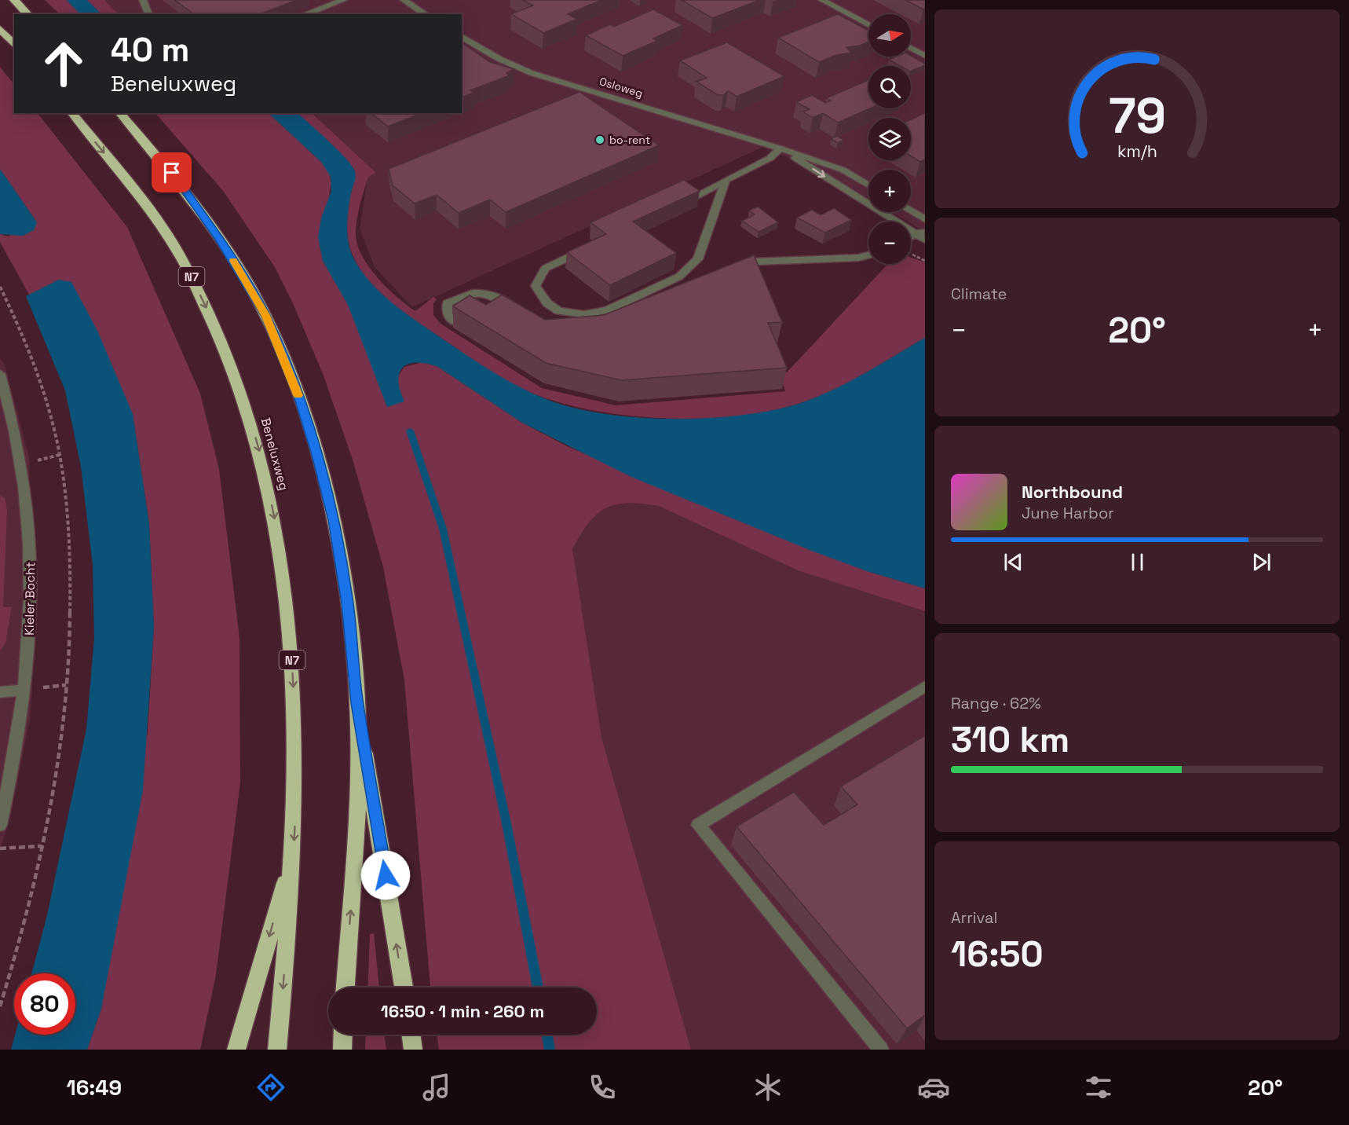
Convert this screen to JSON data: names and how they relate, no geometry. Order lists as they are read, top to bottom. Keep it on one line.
{"streets":{"highway":["N7","Beneluxweg"],"street":["Osloweg","Kieler Bocht"]},"crossings":[["N7","Beneluxweg"]],"places":["bo-rent"],"north":"right","page":{"map_buttons":["+","−"],"turn":["40 m","Beneluxweg"],"tile":["Climate",["Range · 62%","310 km"],["Arrival","16:50"]],"heat":["−","20°","+"],"song":["Northbound","June Harbor"],"limit":"80","trip":"16:50 · 1 min · 260 m","tabs":["16:49","20°"],"gauge":["79","km/h"]}}
